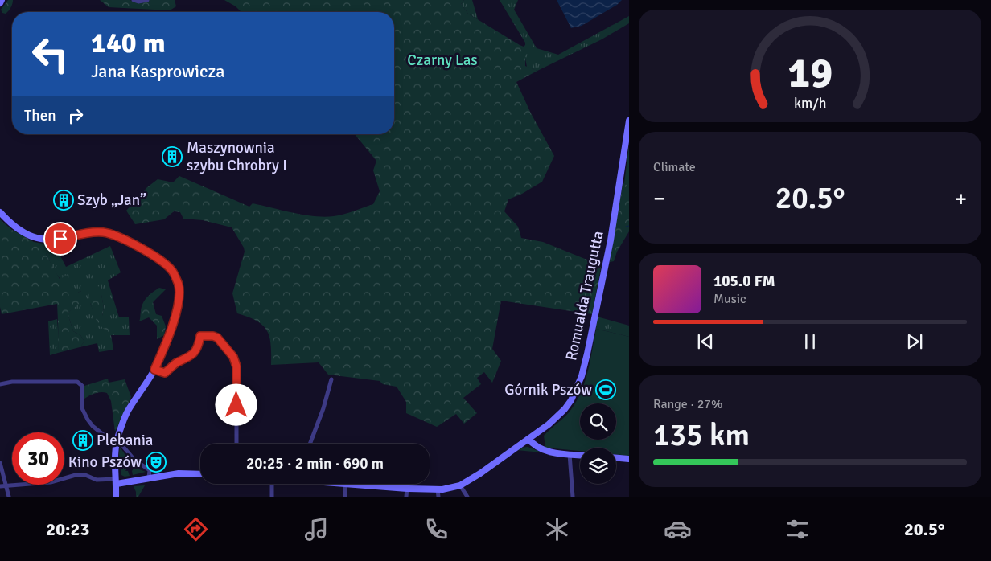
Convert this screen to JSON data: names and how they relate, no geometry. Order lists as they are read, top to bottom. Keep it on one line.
{"streets":{"street":["Romualda Traugutta"]},"parks":["Czarny Las"],"places":{"building":["Maszynownia szybu Chrobry I","Szyb „Jan”","Plebania"],"sports":["Górnik Pszów"],"theatre":["Kino Pszów"]},"page":{"turn":["140 m","Jana Kasprowicza"],"then":"Then","tile":["Climate",["Range · 27%","135 km"]],"heat":["−","20.5°","+"],"song":["105.0 FM","Music"],"limit":"30","trip":"20:25 · 2 min · 690 m","tabs":["20:23","20.5°"],"gauge":["19","km/h"]}}
